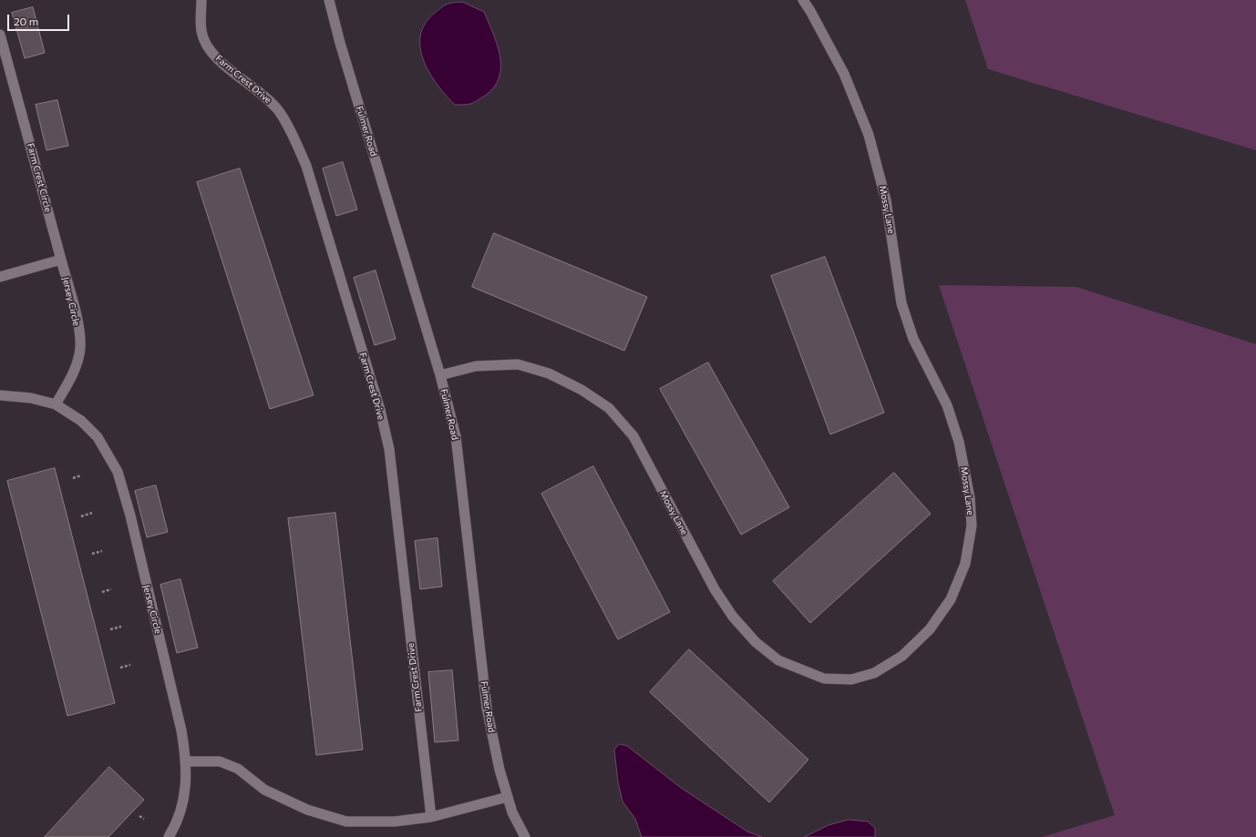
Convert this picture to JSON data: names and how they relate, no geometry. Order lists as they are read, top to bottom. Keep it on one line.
{"streets":{"street":["Farm Crest Drive","Fulmer Road","Farm Crest Circle","Mossy Lane","Jersey Circle"]},"crossings":[["Fulmer Road","Mossy Lane"],["Farm Crest Circle","Jersey Circle"]],"scale_bar":"20 m"}
